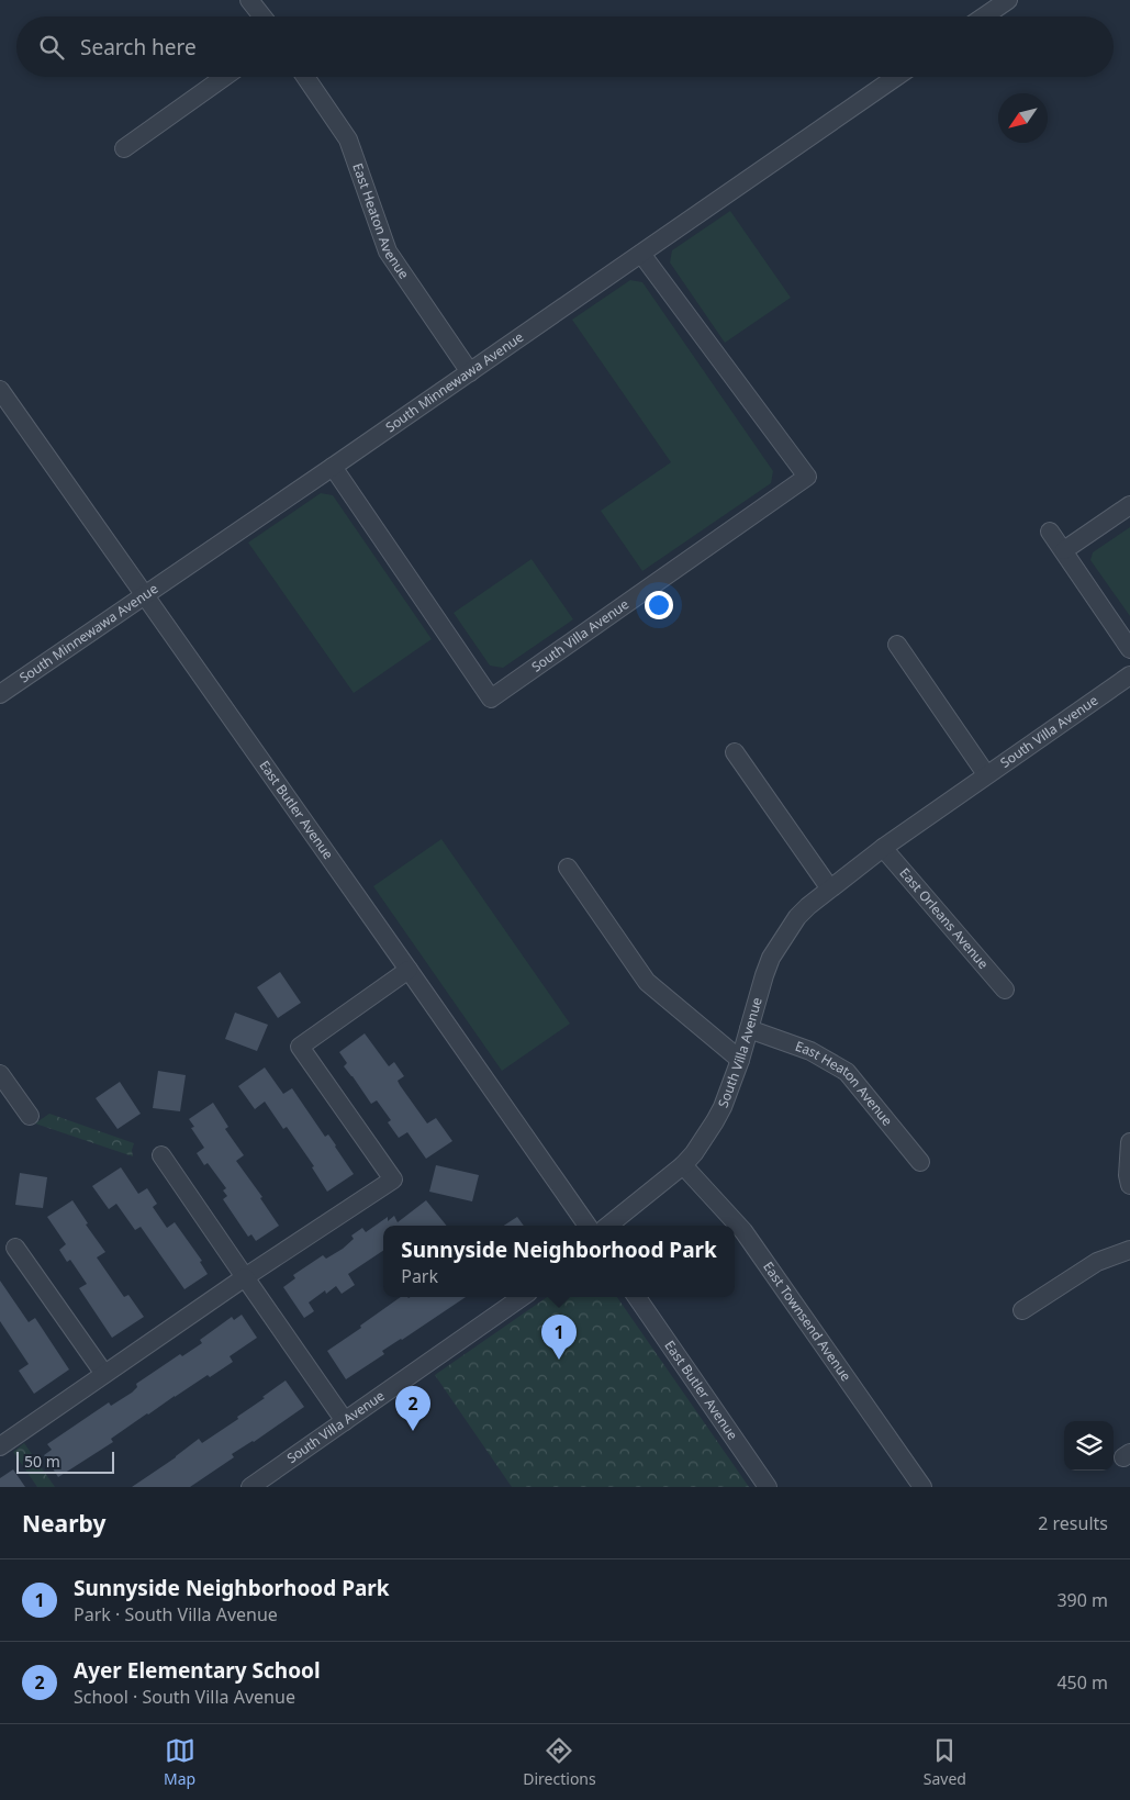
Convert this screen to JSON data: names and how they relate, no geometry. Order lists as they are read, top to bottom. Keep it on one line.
{"streets":{"street":["East Heaton Avenue","South Minnewawa Avenue","South Villa Avenue","East Butler Avenue","East Orleans Avenue","East Townsend Avenue"]},"crossings":[["East Heaton Avenue","South Minnewawa Avenue"],["East Heaton Avenue","South Villa Avenue"],["South Minnewawa Avenue","South Villa Avenue"],["South Minnewawa Avenue","East Butler Avenue"],["South Villa Avenue","East Orleans Avenue"],["South Villa Avenue","East Townsend Avenue"]],"scale_bar":"50 m","north":"bottom left","page":{"search":"Search here","popup":["Sunnyside Neighborhood Park","Park"],"pins":["1","2"],"scale":"50 m","heading":["Nearby","2 results"],"list":[{"mark":"1","name":"Sunnyside Neighborhood Park","note":"Park · South Villa Avenue","value":"390 m"},{"mark":"2","name":"Ayer Elementary School","note":"School · South Villa Avenue","value":"450 m"}],"nav":["Map","Directions","Saved"]}}
